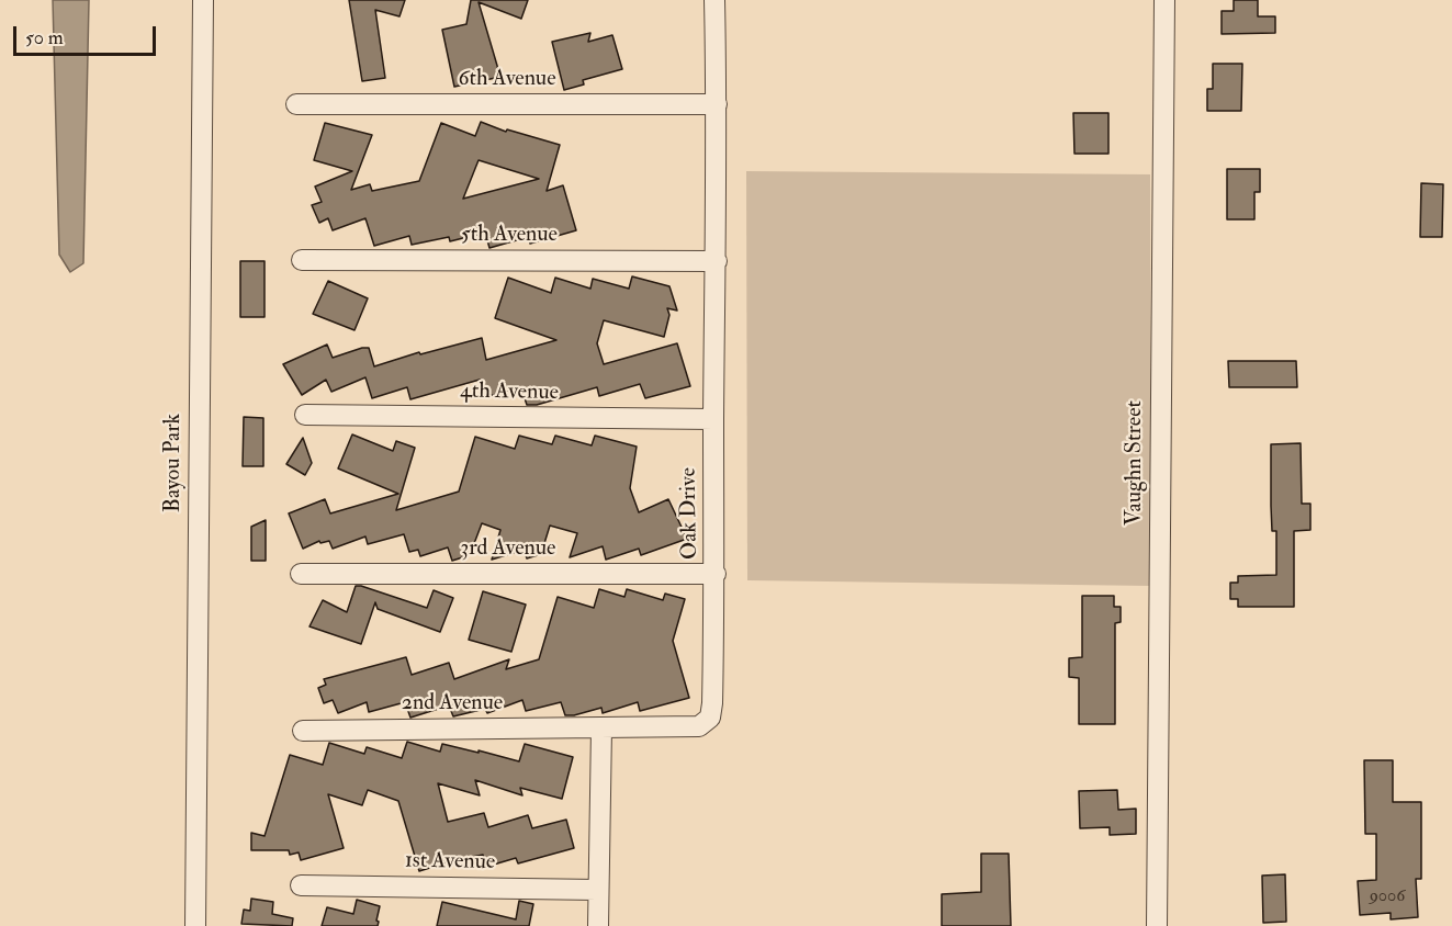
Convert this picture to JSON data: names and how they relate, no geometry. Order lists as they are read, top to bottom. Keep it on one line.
{"streets":{"street":["6th Avenue","5th Avenue","4th Avenue","Bayou Park","Vaughn Street","Oak Drive","3rd Avenue","2nd Avenue","1st Avenue"]},"crossings":[["6th Avenue","Oak Drive"],["5th Avenue","Oak Drive"],["4th Avenue","Oak Drive"],["Oak Drive","3rd Avenue"],["Oak Drive","2nd Avenue"]],"house_numbers":["9006"],"scale_bar":"50 m"}
